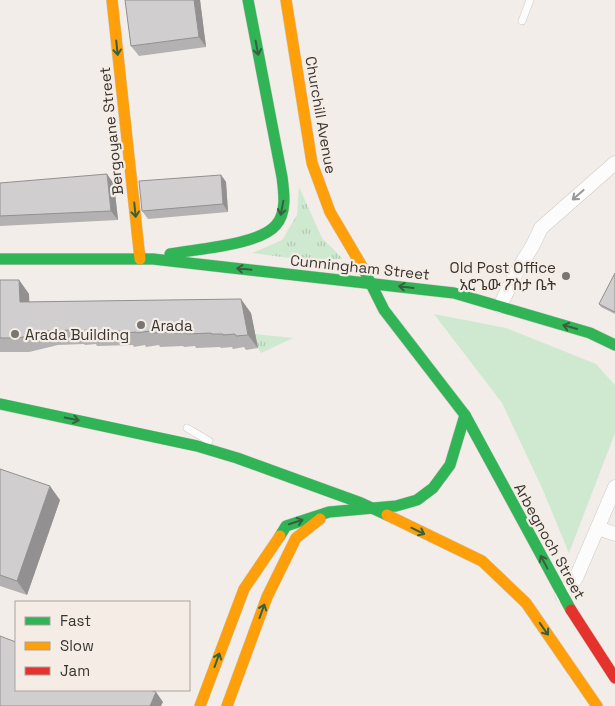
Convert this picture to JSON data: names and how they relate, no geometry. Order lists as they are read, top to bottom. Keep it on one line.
{"streets":{"main road":["Churchill Avenue","Bergoyane Street","Cunningham Street","Arbegnoch Street"]},"crossings":[["Churchill Avenue","Cunningham Street"],["Churchill Avenue","Arbegnoch Street"],["Bergoyane Street","Cunningham Street"]],"one_way":["Bergoyane Street"],"places":["Old Post Office አሮጌው ፖስታ ቤት","Arada","Arada Building"],"legend":["Fast","Slow","Jam"]}
